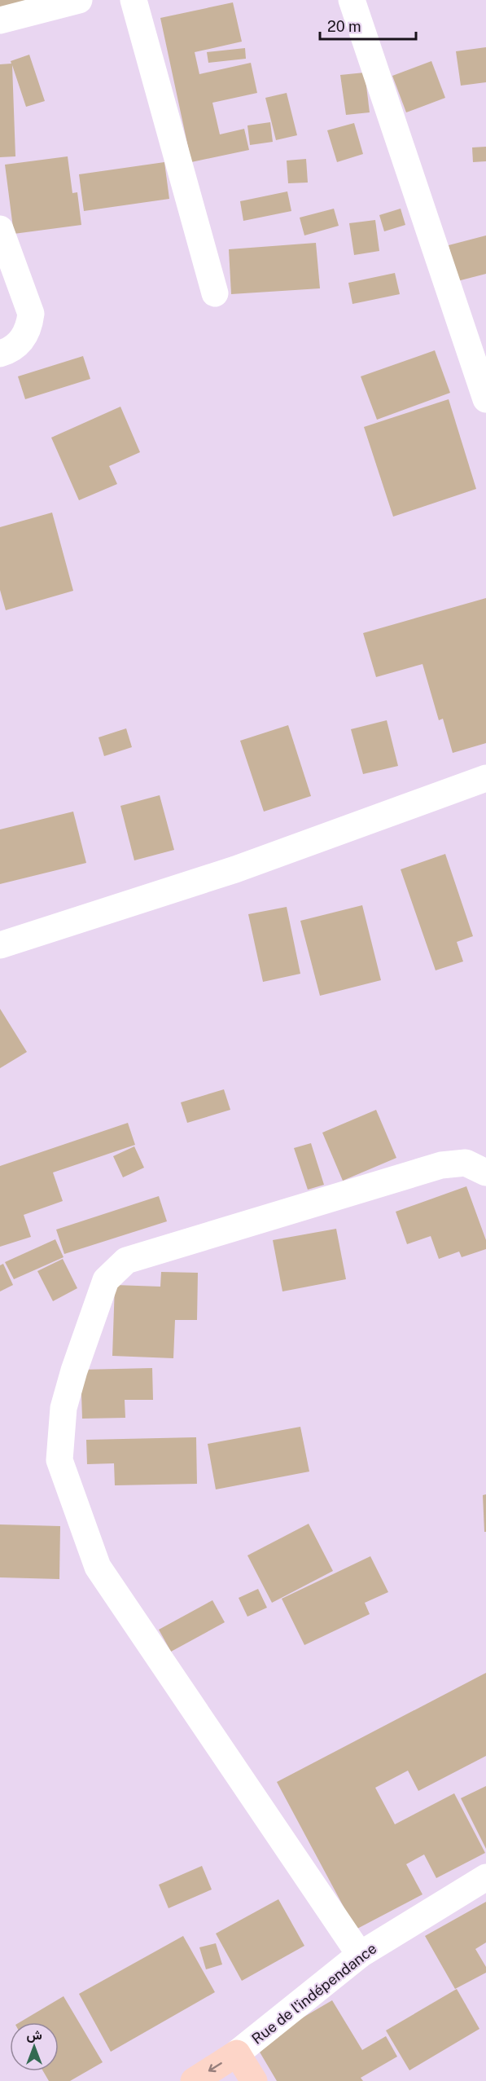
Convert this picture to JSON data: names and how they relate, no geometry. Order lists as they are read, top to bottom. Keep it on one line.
{"streets":{"main road":["Rue de l'indépendance"]},"scale_bar":"20 m","north":"top"}
